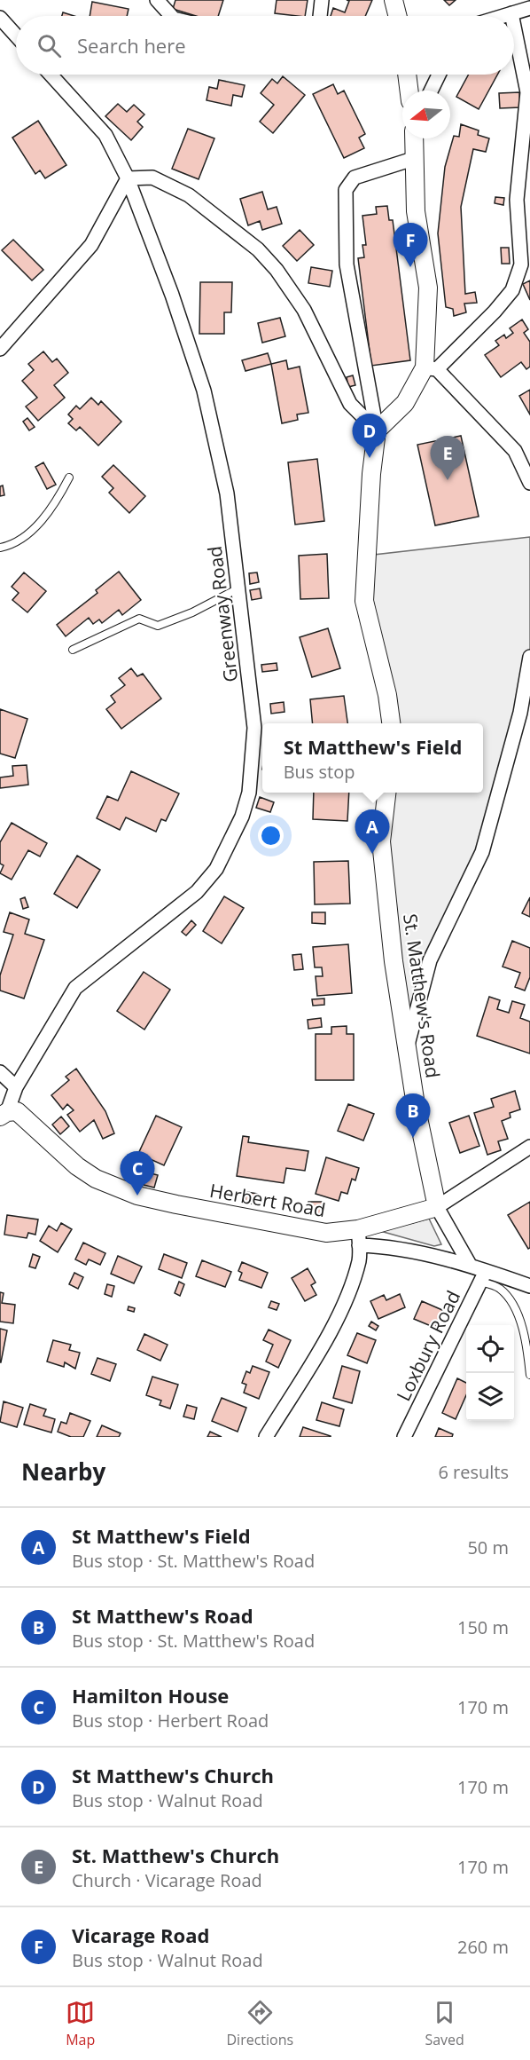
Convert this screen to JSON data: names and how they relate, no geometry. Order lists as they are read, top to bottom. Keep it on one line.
{"streets":{"street":["Greenway Road","St. Matthew's Road","Herbert Road","Loxbury Road"]},"crossings":[["Greenway Road","Herbert Road"],["St. Matthew's Road","Herbert Road"]],"north":"left","page":{"search":"Search here","pins":["F","D","E","A","B","C"],"popup":["St Matthew's Field","Bus stop"],"heading":["Nearby","6 results"],"list":[{"mark":"A","name":"St Matthew's Field","note":"Bus stop · St. Matthew's Road","value":"50 m"},{"mark":"B","name":"St Matthew's Road","note":"Bus stop · St. Matthew's Road","value":"150 m"},{"mark":"C","name":"Hamilton House","note":"Bus stop · Herbert Road","value":"170 m"},{"mark":"D","name":"St Matthew's Church","note":"Bus stop · Walnut Road","value":"170 m"},{"mark":"E","name":"St. Matthew's Church","note":"Church · Vicarage Road","value":"170 m"},{"mark":"F","name":"Vicarage Road","note":"Bus stop · Walnut Road","value":"260 m"}],"nav":["Map","Directions","Saved"]}}
